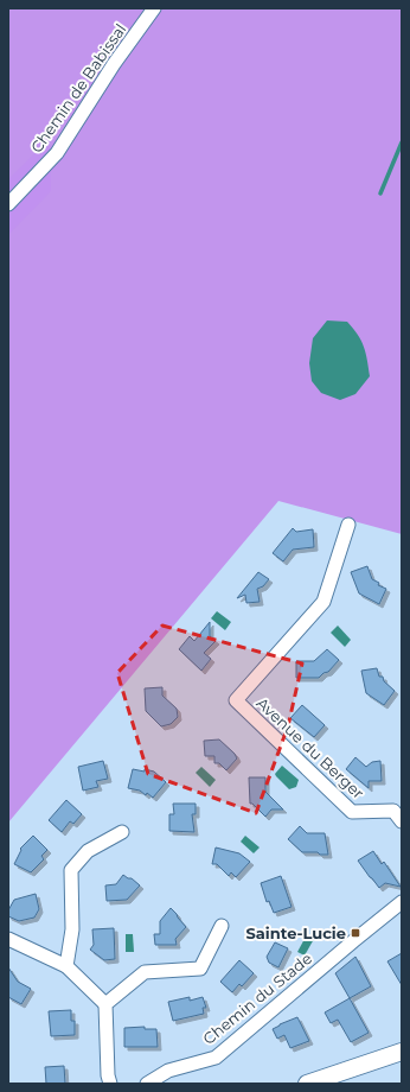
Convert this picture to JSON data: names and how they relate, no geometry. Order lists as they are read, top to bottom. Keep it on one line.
{"streets":{"street":["Chemin de Babissal","Avenue du Berger","Chemin du Stade"]},"places":{"transit":["Sainte-Lucie"]}}
